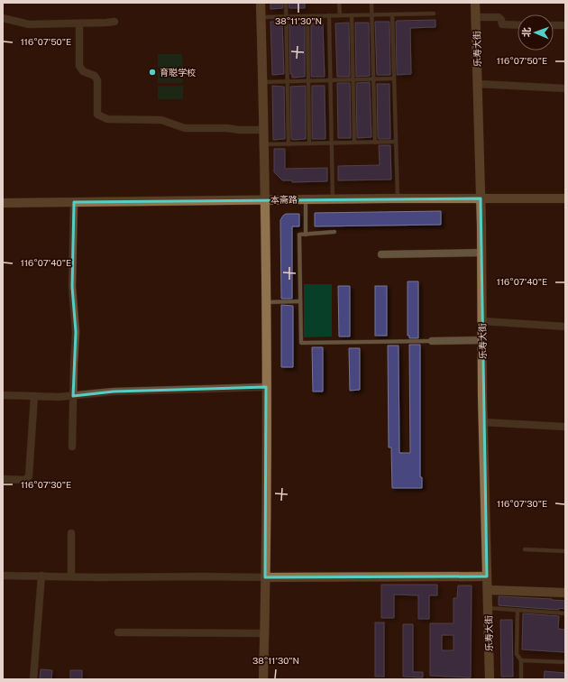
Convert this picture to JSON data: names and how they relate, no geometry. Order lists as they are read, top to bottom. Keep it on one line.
{"streets":{"street":["乐寿大街","本斋路"]},"crossings":[["乐寿大街","本斋路"]],"places":["育聪学校"],"north":"left","coordinates":["38°11'30\"N","116°07'50\"E","116°07'40\"E","116°07'30\"E"]}
